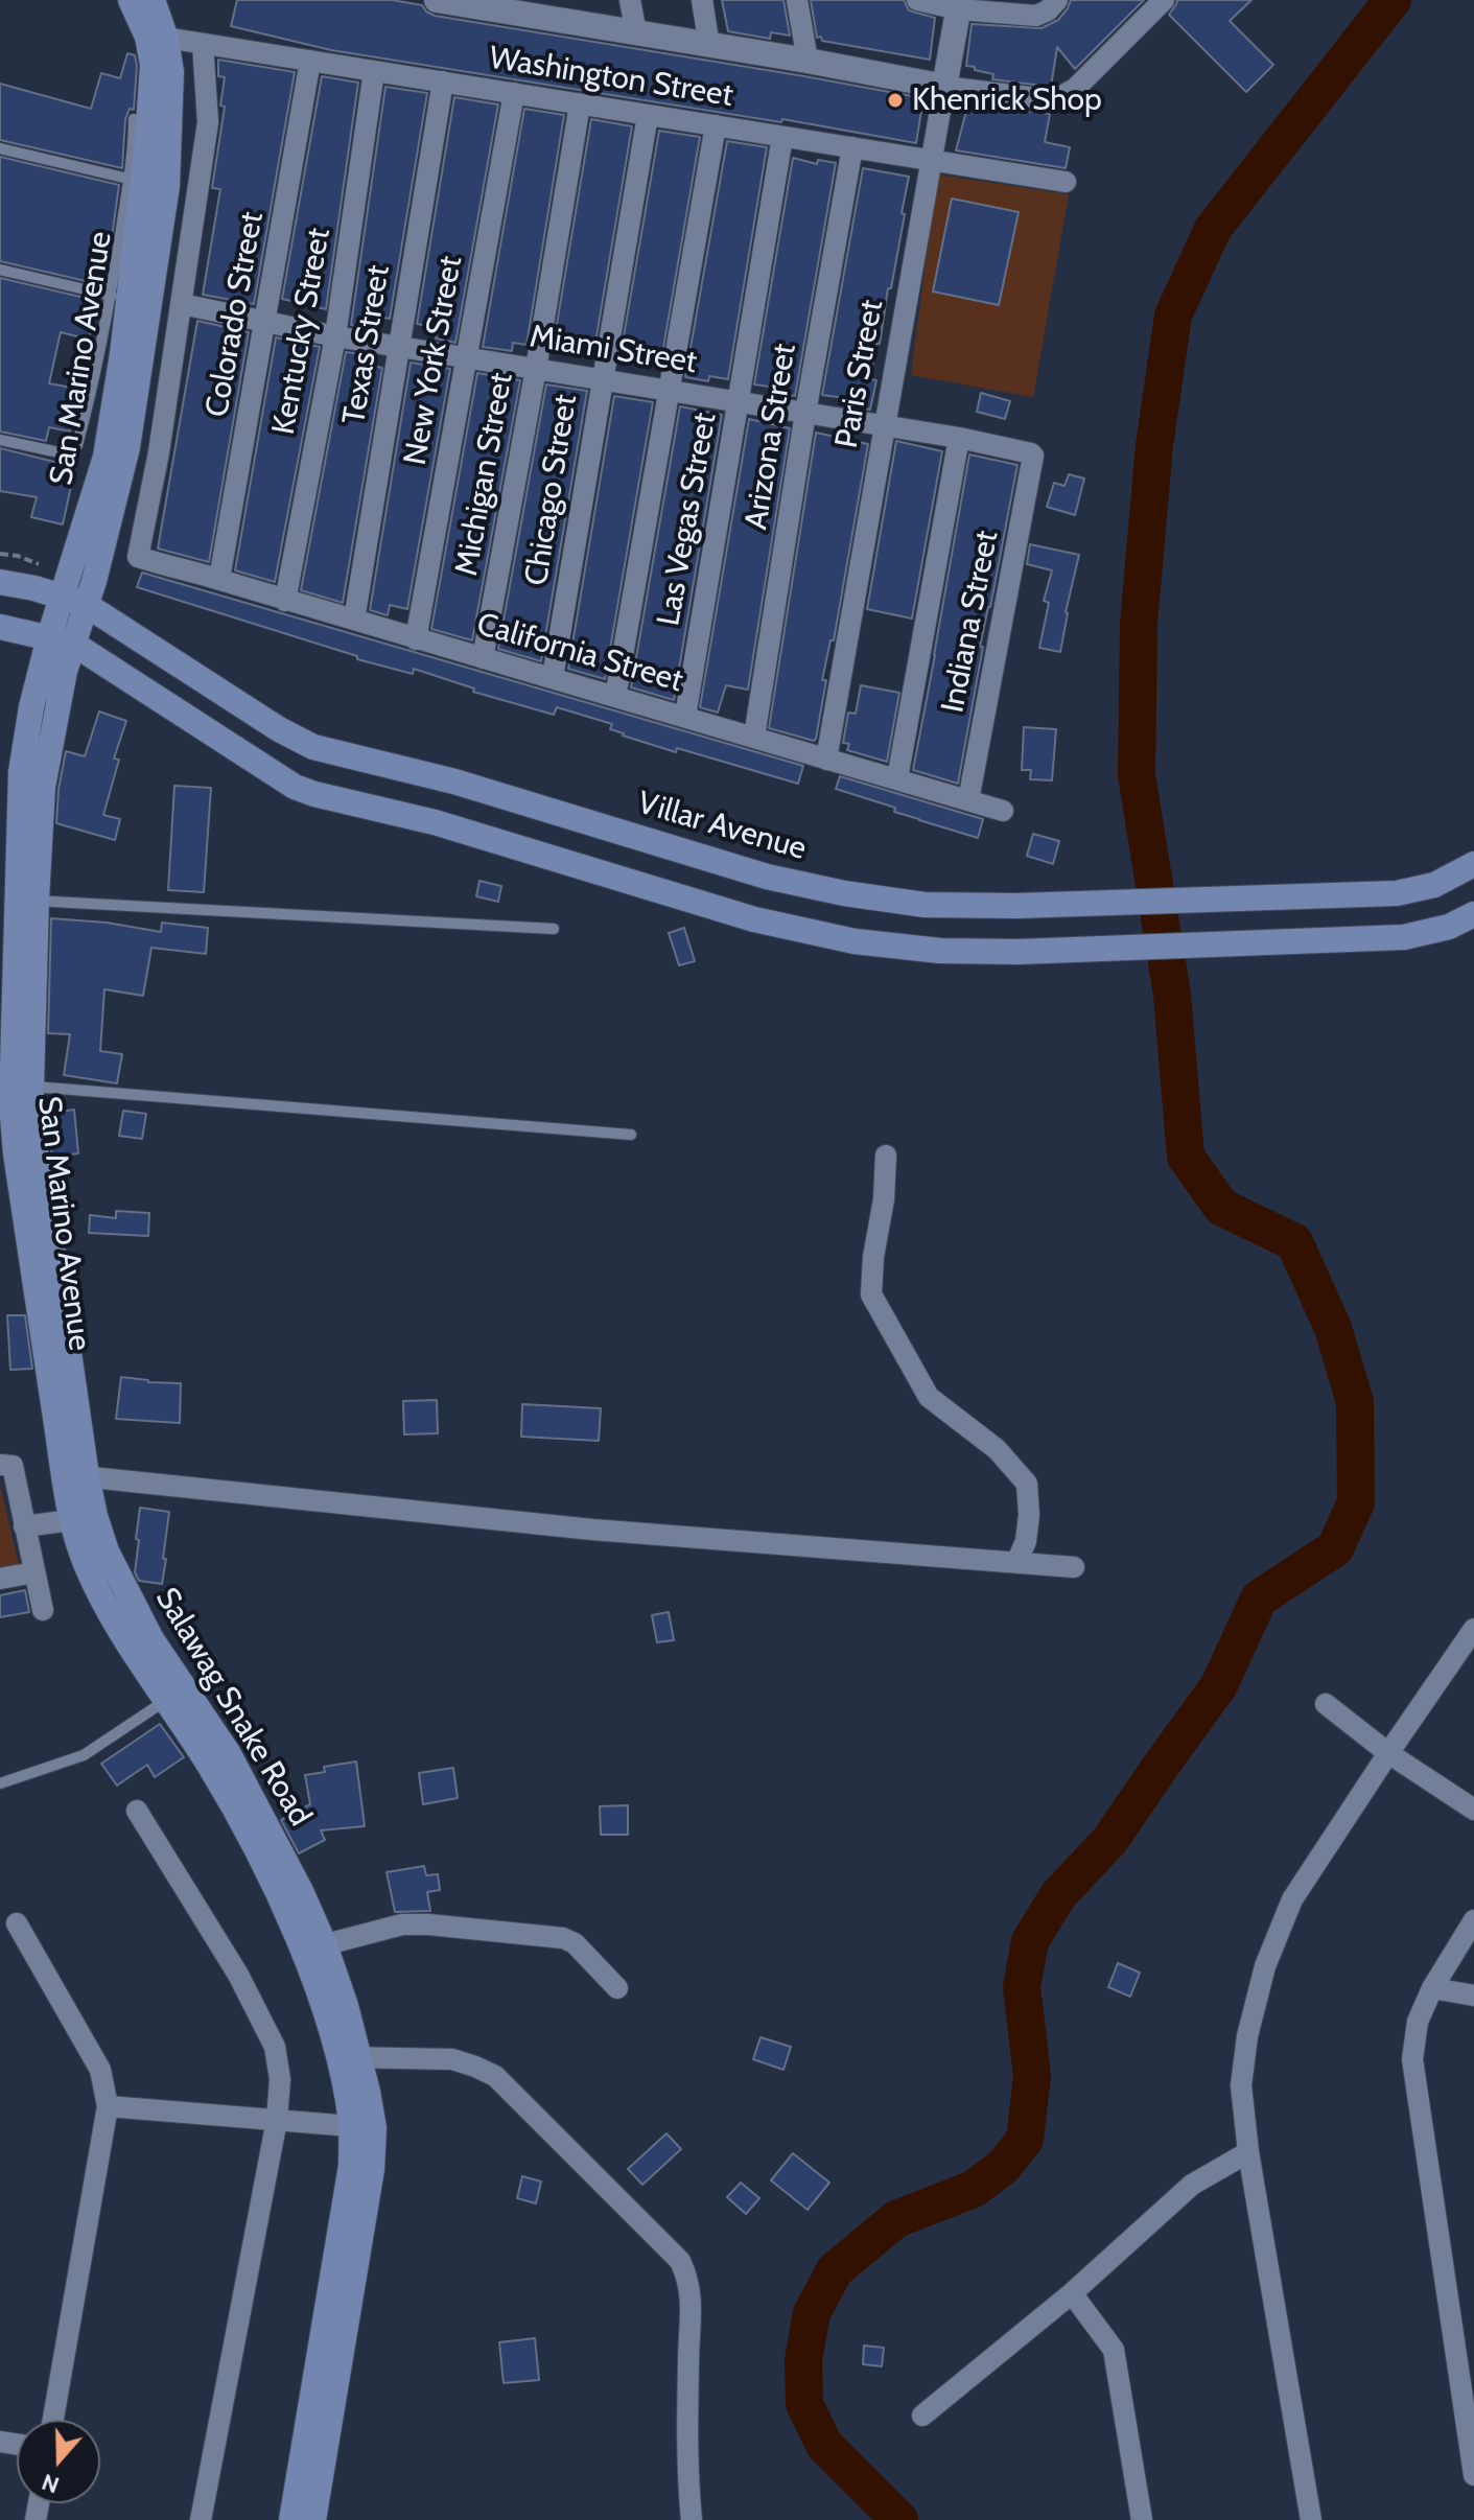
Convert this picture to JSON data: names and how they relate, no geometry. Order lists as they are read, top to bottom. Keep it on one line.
{"streets":{"main road":["San Marino Avenue","Villar Avenue","Salawag Snake Road"],"street":["Washington Street","Colorado Street","Kentucky Street","Texas Street","Miami Street","New York Street","Paris Street","Arizona Street","Michigan Street","Chicago Street","Las Vegas Street","Indiana Street","California Street"]},"crossings":[["Washington Street","Colorado Street"],["Washington Street","Kentucky Street"],["Washington Street","Texas Street"],["Washington Street","San Marino Avenue"],["Washington Street","New York Street"],["Washington Street","Paris Street"],["Washington Street","Arizona Street"],["Washington Street","Michigan Street"],["Washington Street","Chicago Street"],["Washington Street","Las Vegas Street"],["Colorado Street","Miami Street"],["Colorado Street","California Street"],["Kentucky Street","Miami Street"],["Kentucky Street","California Street"],["Texas Street","Miami Street"],["Texas Street","California Street"],["Miami Street","New York Street"],["Miami Street","Paris Street"],["Miami Street","Arizona Street"],["Miami Street","Michigan Street"],["Miami Street","Chicago Street"],["Miami Street","Las Vegas Street"],["Miami Street","Indiana Street"],["Miami Street","California Street"],["San Marino Avenue","Villar Avenue"],["San Marino Avenue","Salawag Snake Road"],["New York Street","California Street"],["Paris Street","California Street"],["Arizona Street","California Street"],["Michigan Street","California Street"],["Chicago Street","California Street"],["Las Vegas Street","California Street"],["Indiana Street","California Street"]],"places":["Khenrick Shop"],"north":"bottom"}
